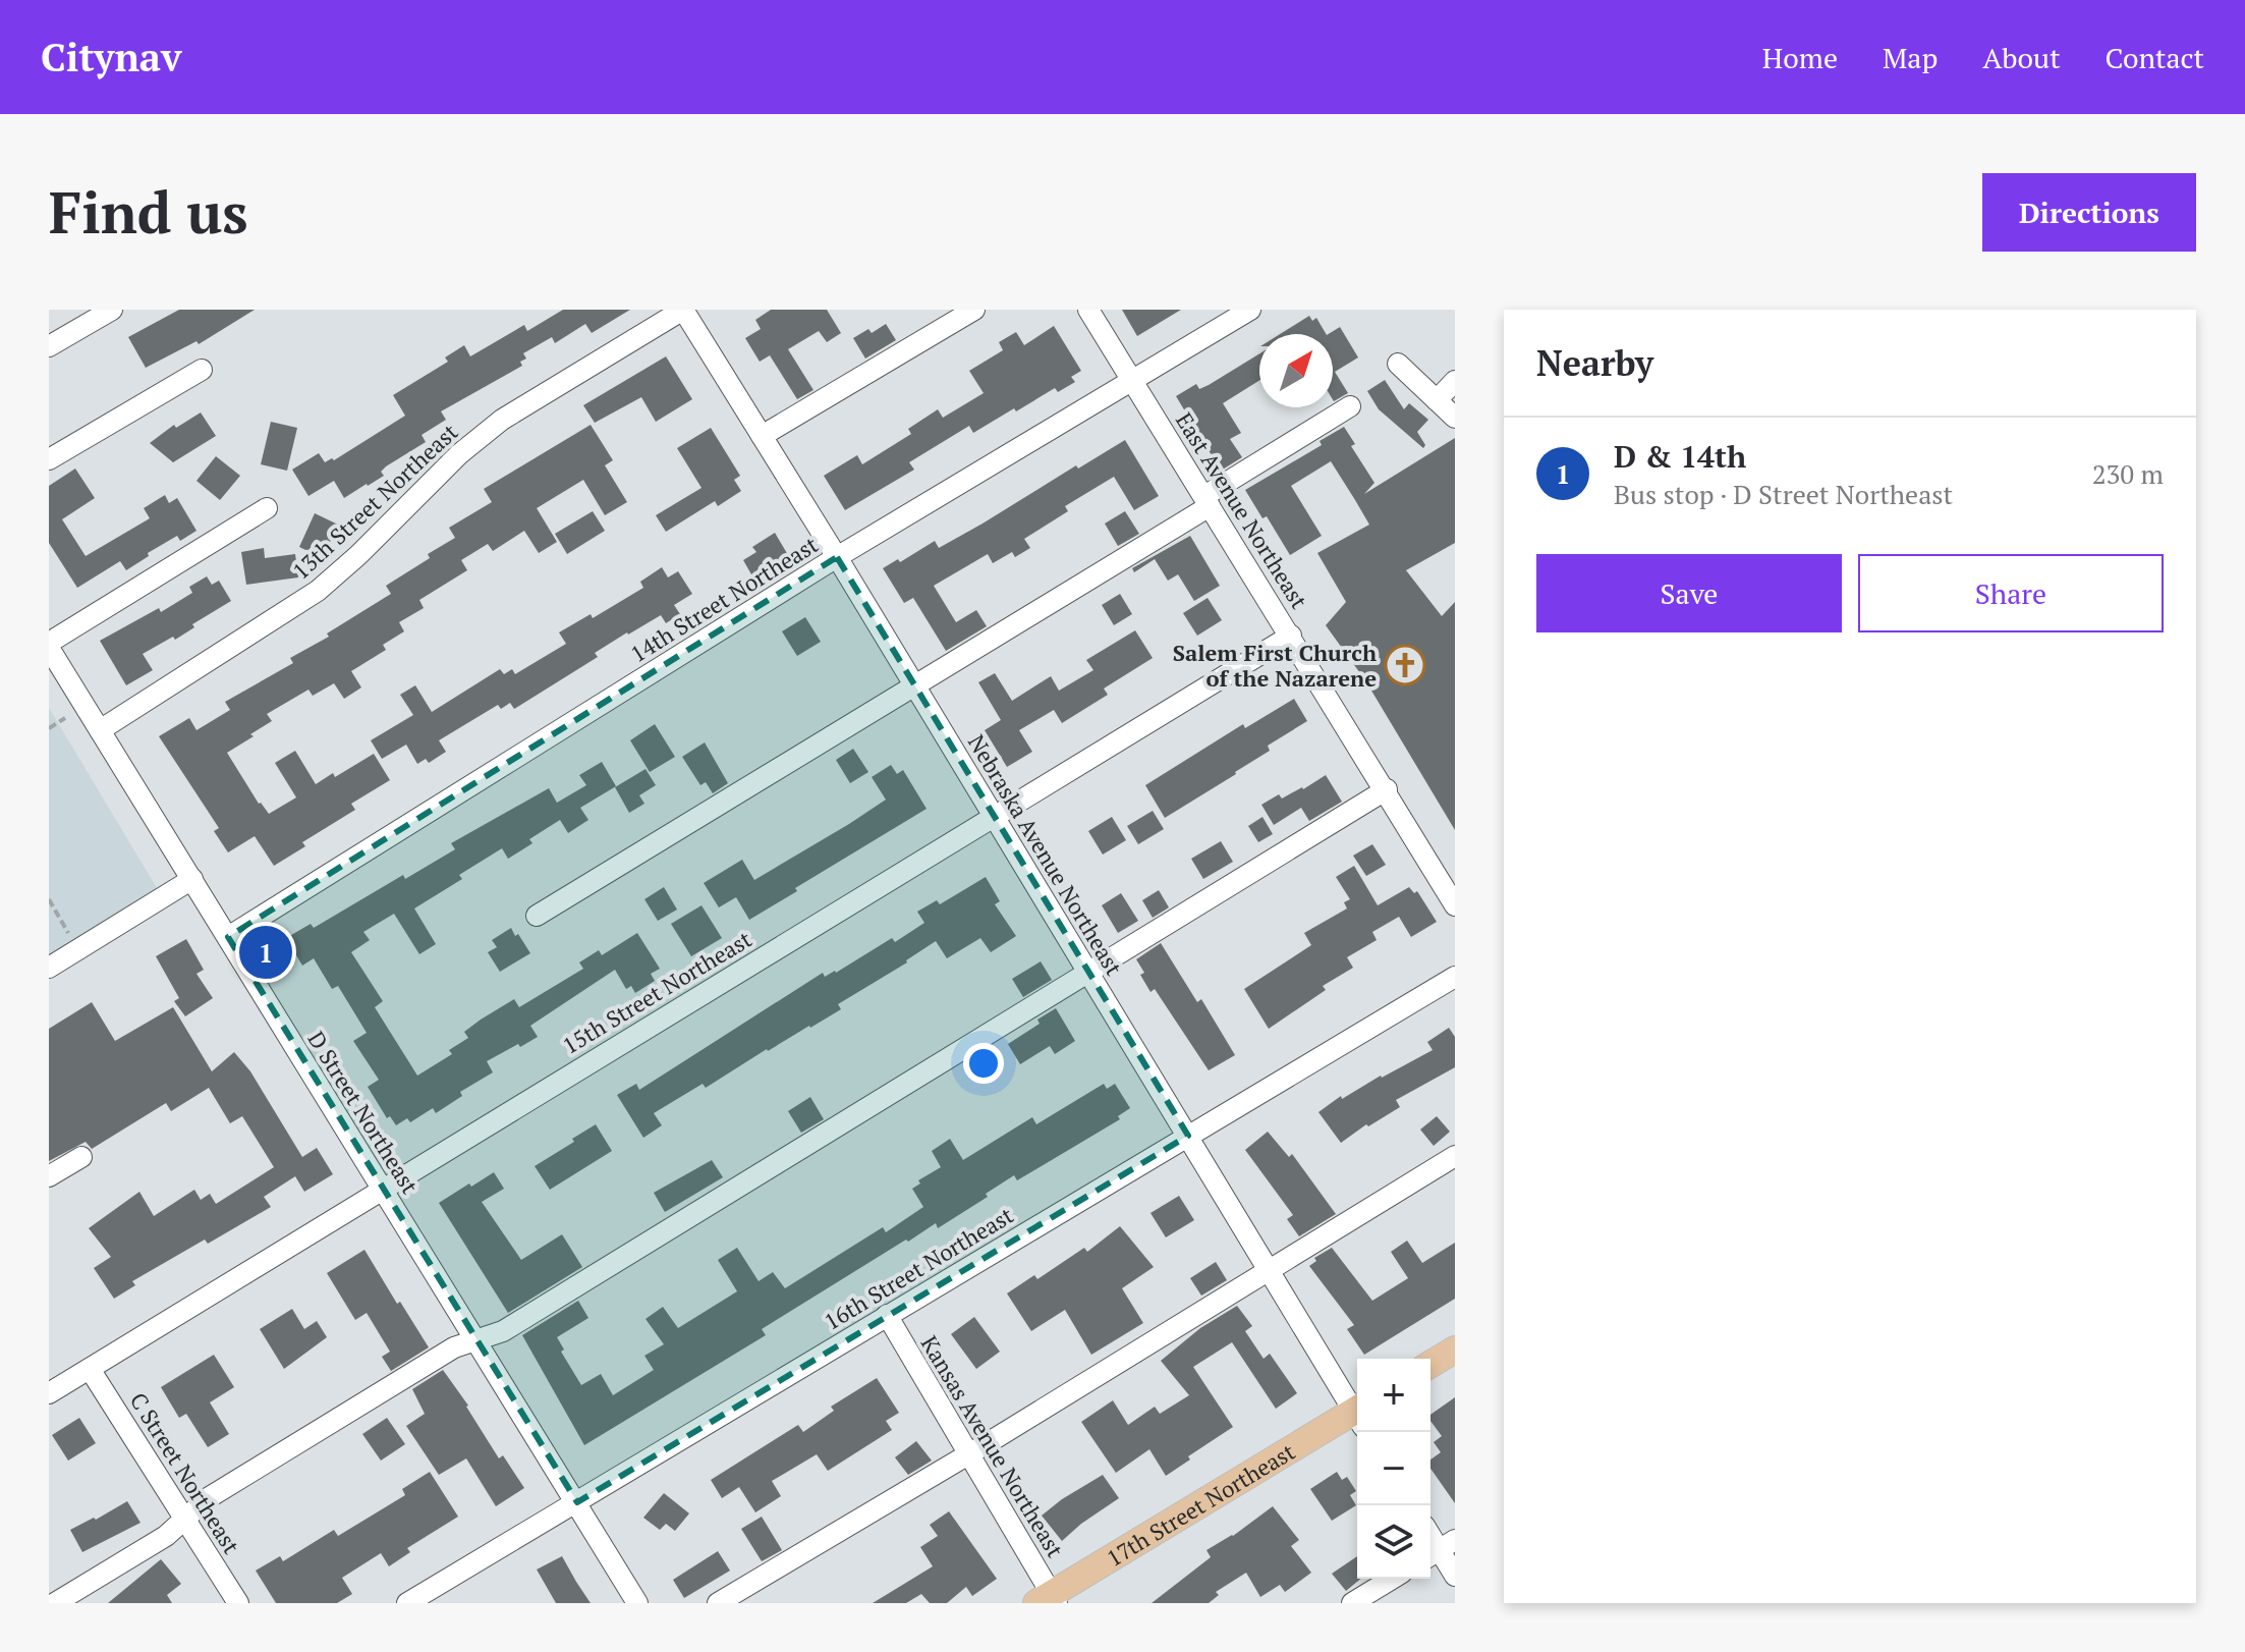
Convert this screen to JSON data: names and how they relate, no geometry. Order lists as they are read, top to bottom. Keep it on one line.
{"streets":{"main road":["17th Street Northeast"],"street":["13th Street Northeast","East Avenue Northeast","14th Street Northeast","Nebraska Avenue Northeast","15th Street Northeast","D Street Northeast","16th Street Northeast","Kansas Avenue Northeast","C Street Northeast"]},"crossings":[["13th Street Northeast","Nebraska Avenue Northeast"],["13th Street Northeast","D Street Northeast"],["East Avenue Northeast","14th Street Northeast"],["East Avenue Northeast","15th Street Northeast"],["14th Street Northeast","Nebraska Avenue Northeast"],["14th Street Northeast","D Street Northeast"],["Nebraska Avenue Northeast","15th Street Northeast"],["Nebraska Avenue Northeast","16th Street Northeast"],["15th Street Northeast","D Street Northeast"],["15th Street Northeast","C Street Northeast"],["D Street Northeast","16th Street Northeast"],["16th Street Northeast","Kansas Avenue Northeast"],["Kansas Avenue Northeast","17th Street Northeast"]],"places":{"church":["Salem First Church of the Nazarene"]},"north":"top right","page":{"header":"Citynav","nav":["Home","Map","About","Contact"],"buttons":["Directions",["Save","Share"]],"title":"Find us","heading":"Nearby","list":[{"mark":"1","name":"D & 14th","note":"Bus stop · D Street Northeast","value":"230 m"}],"pins":"1","map_buttons":["+","−"]}}
